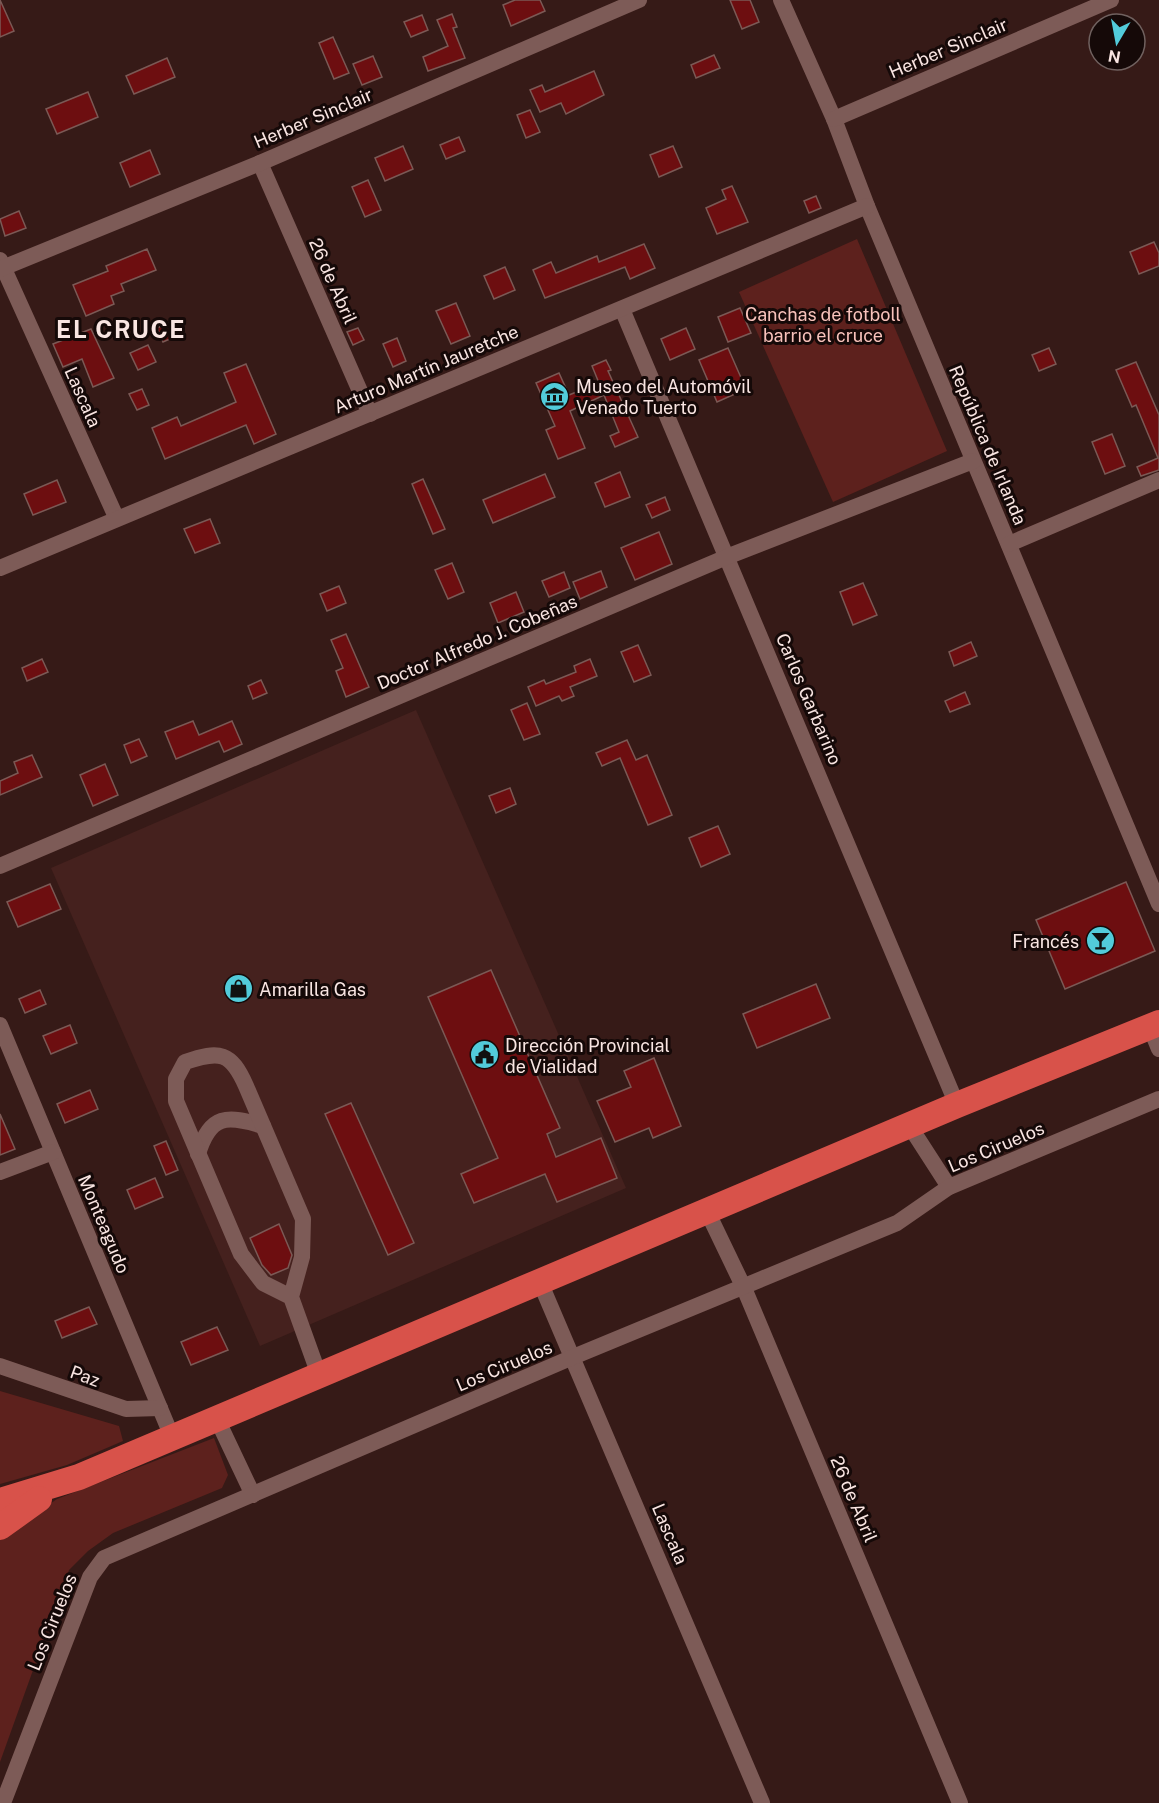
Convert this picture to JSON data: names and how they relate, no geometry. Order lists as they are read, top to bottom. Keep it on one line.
{"streets":{"street":["Herber Sinclair","26 de Abril","Arturo Martín Jauretche","Lascala","República de Irlanda","Doctor Alfredo J. Cobeñas","Carlos Garbarino","Los Ciruelos","Monteagudo","Paz"]},"crossings":[["Herber Sinclair","26 de Abril"],["Herber Sinclair","Lascala"],["Herber Sinclair","República de Irlanda"],["26 de Abril","Arturo Martín Jauretche"],["26 de Abril","Los Ciruelos"],["Arturo Martín Jauretche","Lascala"],["Arturo Martín Jauretche","República de Irlanda"],["Arturo Martín Jauretche","Carlos Garbarino"],["Lascala","Los Ciruelos"],["República de Irlanda","Doctor Alfredo J. Cobeñas"],["Doctor Alfredo J. Cobeñas","Carlos Garbarino"],["Monteagudo","Paz"]],"districts":["EL CRUCE"],"parks":["Canchas de fotboll barrio el cruce"],"places":{"museum":["Museo del Automóvil Venado Tuerto"],"bar":["Francés"],"shop":["Amarilla Gas"],"public building":["Dirección Provincial de Vialidad"]},"north":"bottom"}
